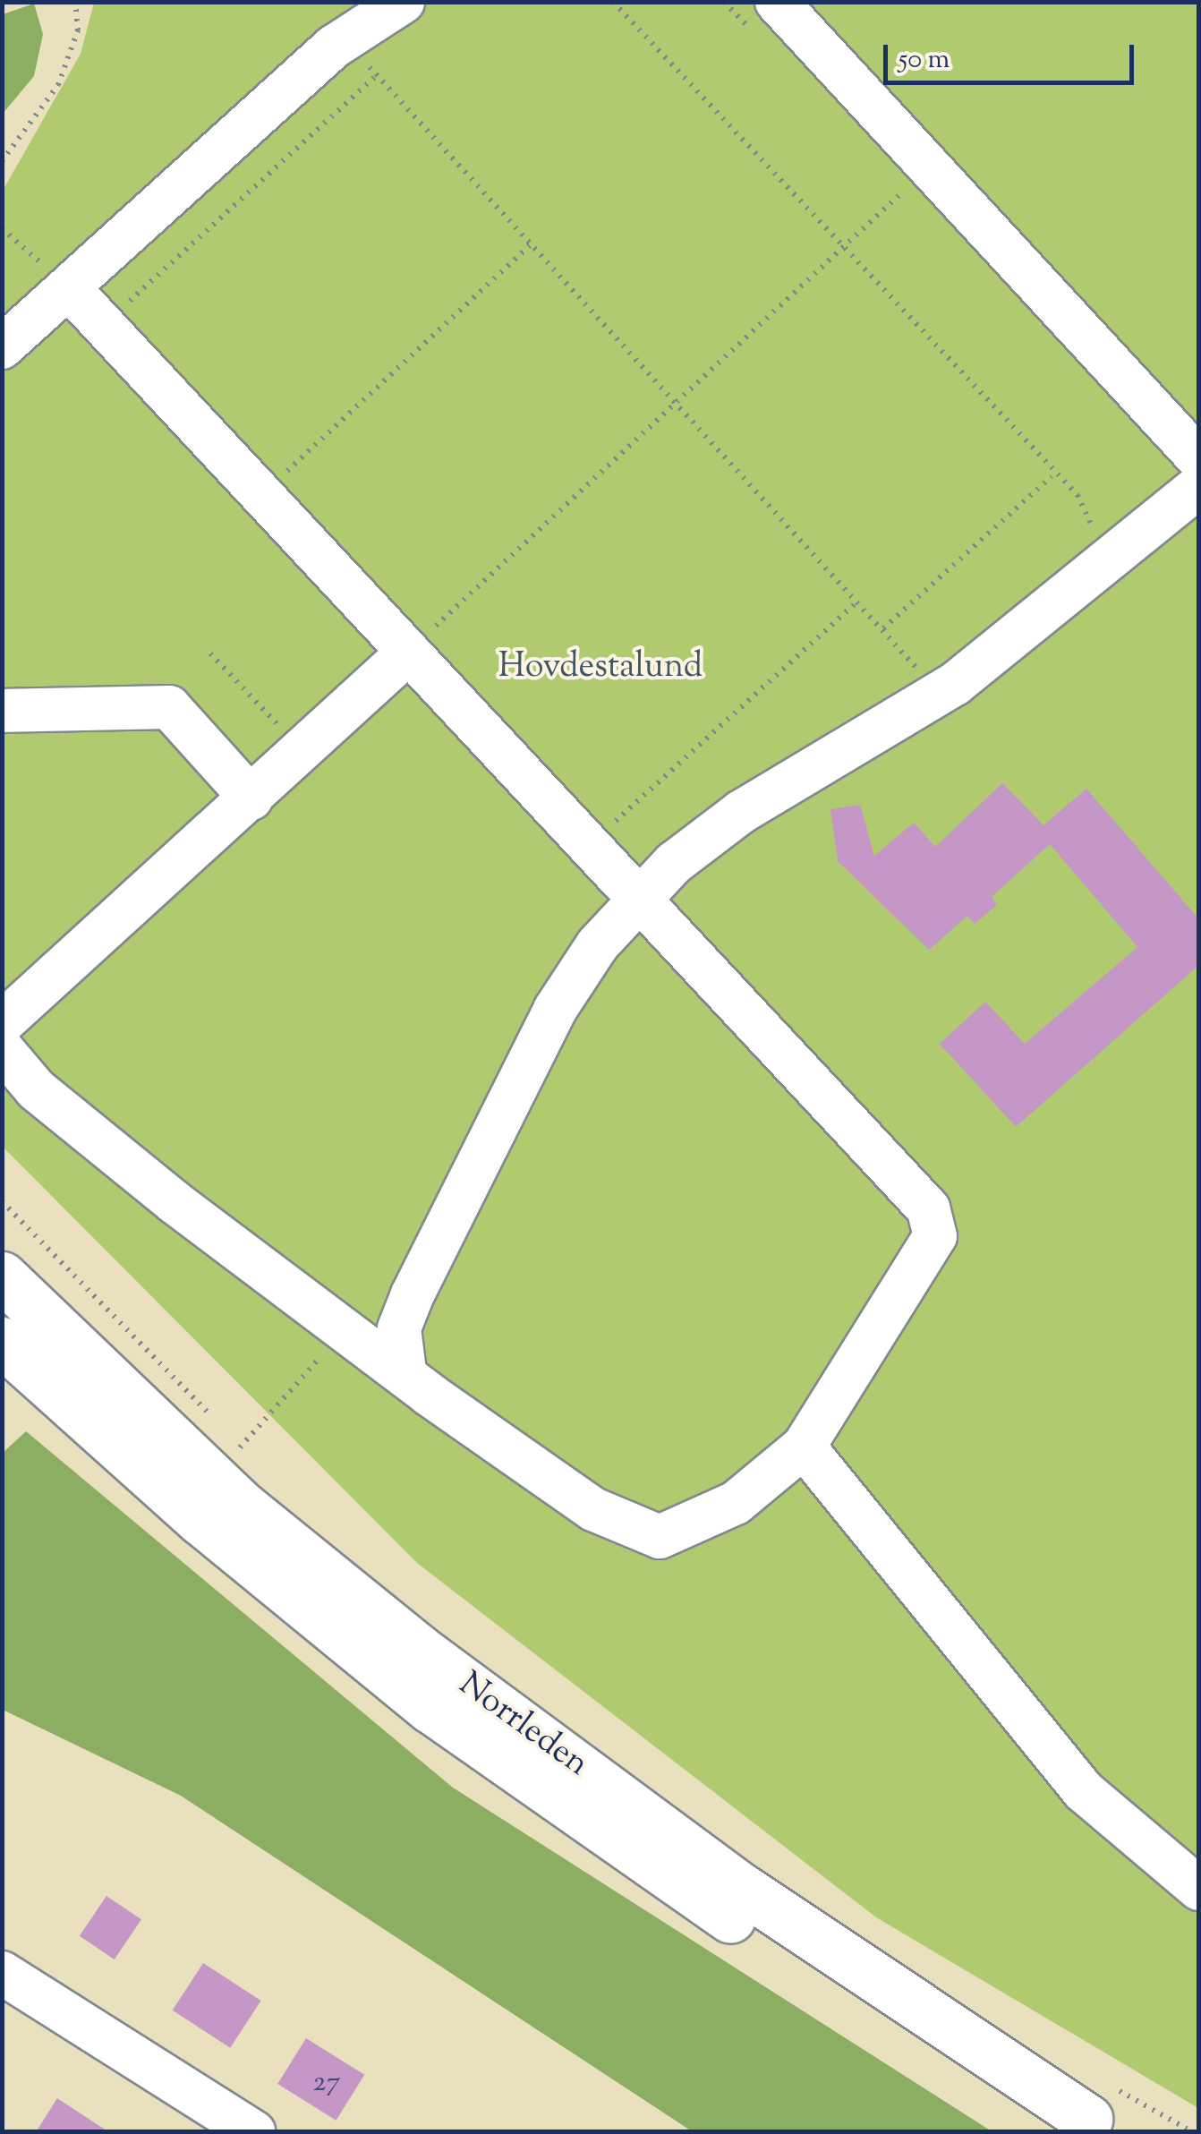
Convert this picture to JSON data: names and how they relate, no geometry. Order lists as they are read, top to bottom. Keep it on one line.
{"streets":{"main road":["Norrleden"]},"parks":["Hovdestalund"],"house_numbers":["27"],"scale_bar":"50 m"}
